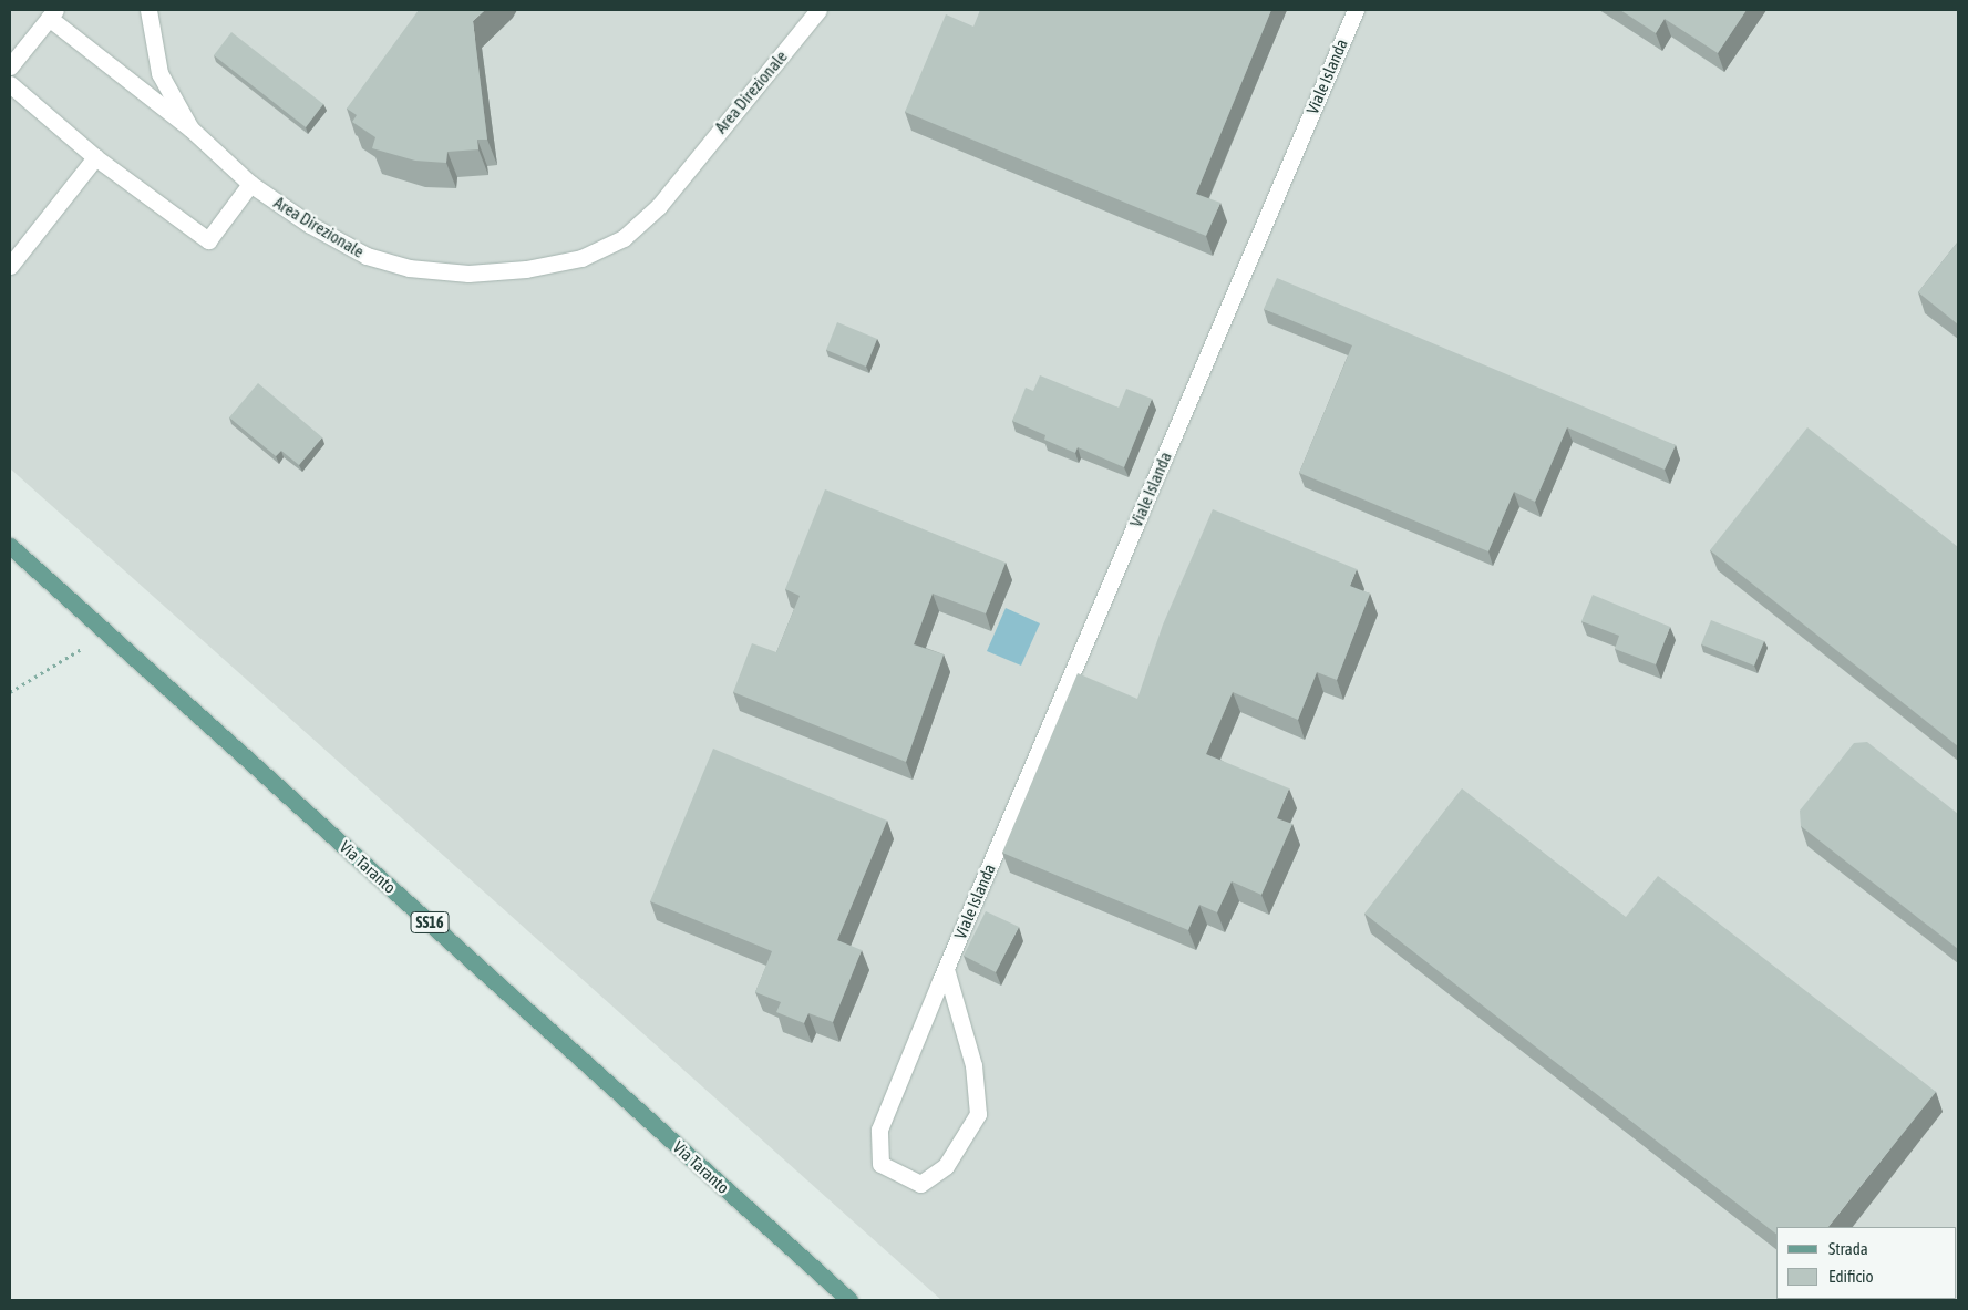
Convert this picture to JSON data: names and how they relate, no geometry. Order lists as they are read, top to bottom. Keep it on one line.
{"streets":{"main road":["Via Taranto","SS16"],"street":["Viale Islanda","Area Direzionale"]},"legend":["Strada","Edificio"]}
